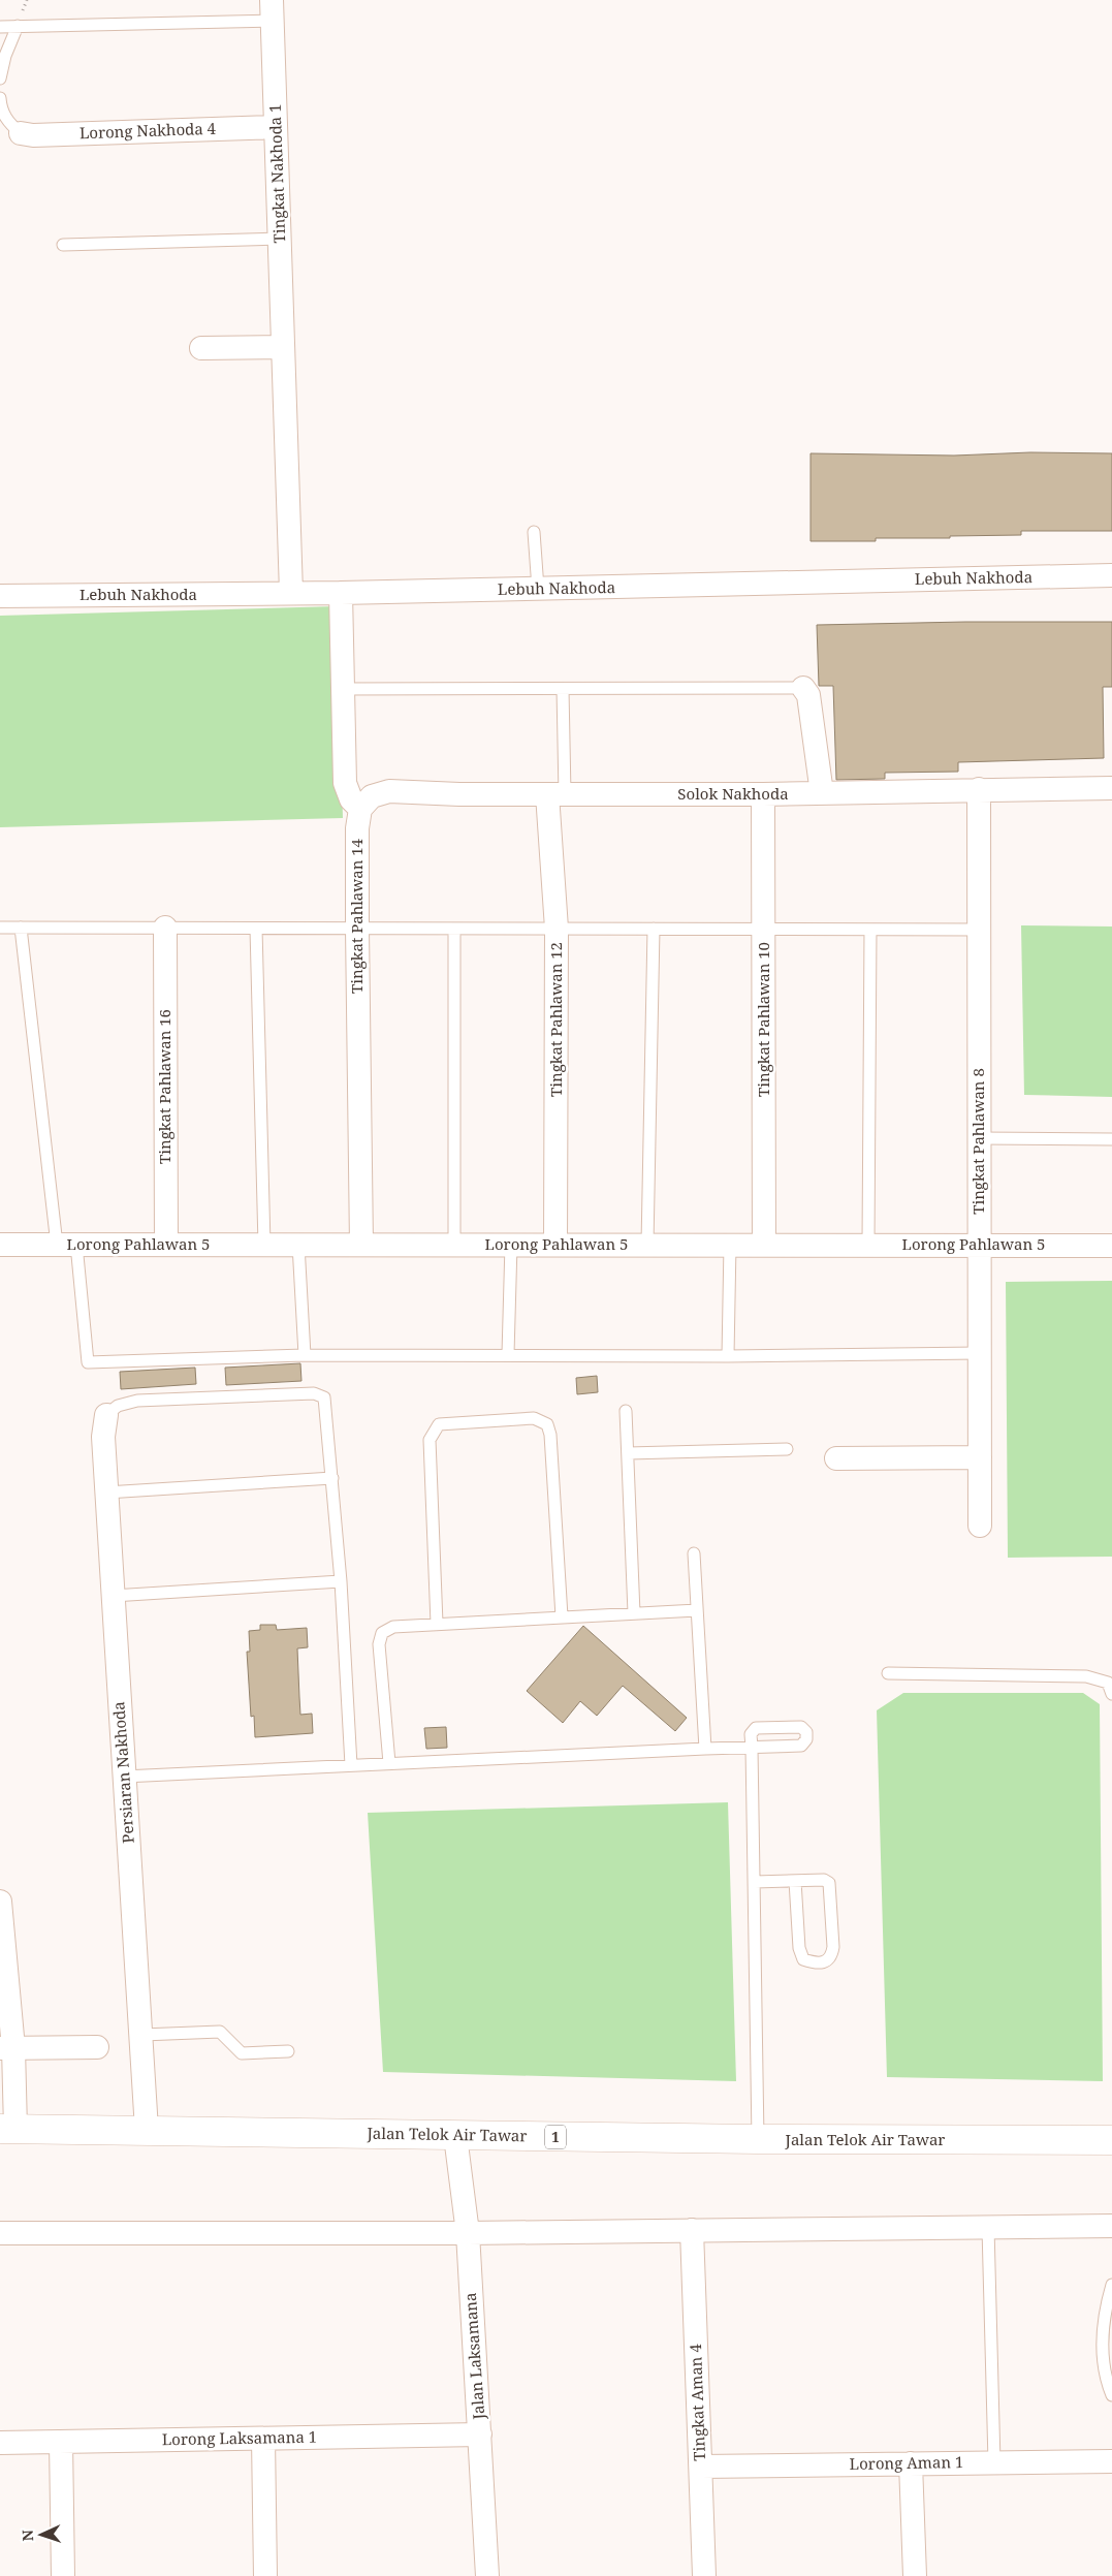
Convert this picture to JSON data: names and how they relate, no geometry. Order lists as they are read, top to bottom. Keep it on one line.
{"streets":{"main road":["Jalan Telok Air Tawar","1"],"street":["Lorong Nakhoda 4","Tingkat Nakhoda 1","Lebuh Nakhoda","Solok Nakhoda","Tingkat Pahlawan 14","Tingkat Pahlawan 12","Tingkat Pahlawan 10","Tingkat Pahlawan 16","Tingkat Pahlawan 8","Lorong Pahlawan 5","Persiaran Nakhoda","Jalan Laksamana","Tingkat Aman 4","Lorong Laksamana 1","Lorong Aman 1"]},"crossings":[["Lorong Nakhoda 4","Tingkat Nakhoda 1"],["Tingkat Nakhoda 1","Lebuh Nakhoda"],["Solok Nakhoda","Tingkat Pahlawan 14"],["Solok Nakhoda","Tingkat Pahlawan 12"],["Solok Nakhoda","Tingkat Pahlawan 10"],["Solok Nakhoda","Tingkat Pahlawan 8"],["Tingkat Pahlawan 14","Lorong Pahlawan 5"],["Tingkat Pahlawan 12","Lorong Pahlawan 5"],["Tingkat Pahlawan 10","Lorong Pahlawan 5"],["Tingkat Pahlawan 16","Lorong Pahlawan 5"],["Tingkat Pahlawan 8","Lorong Pahlawan 5"],["Persiaran Nakhoda","Jalan Telok Air Tawar"],["Jalan Telok Air Tawar","Jalan Laksamana"],["Jalan Laksamana","Lorong Laksamana 1"],["Tingkat Aman 4","Lorong Aman 1"]],"north":"left"}
